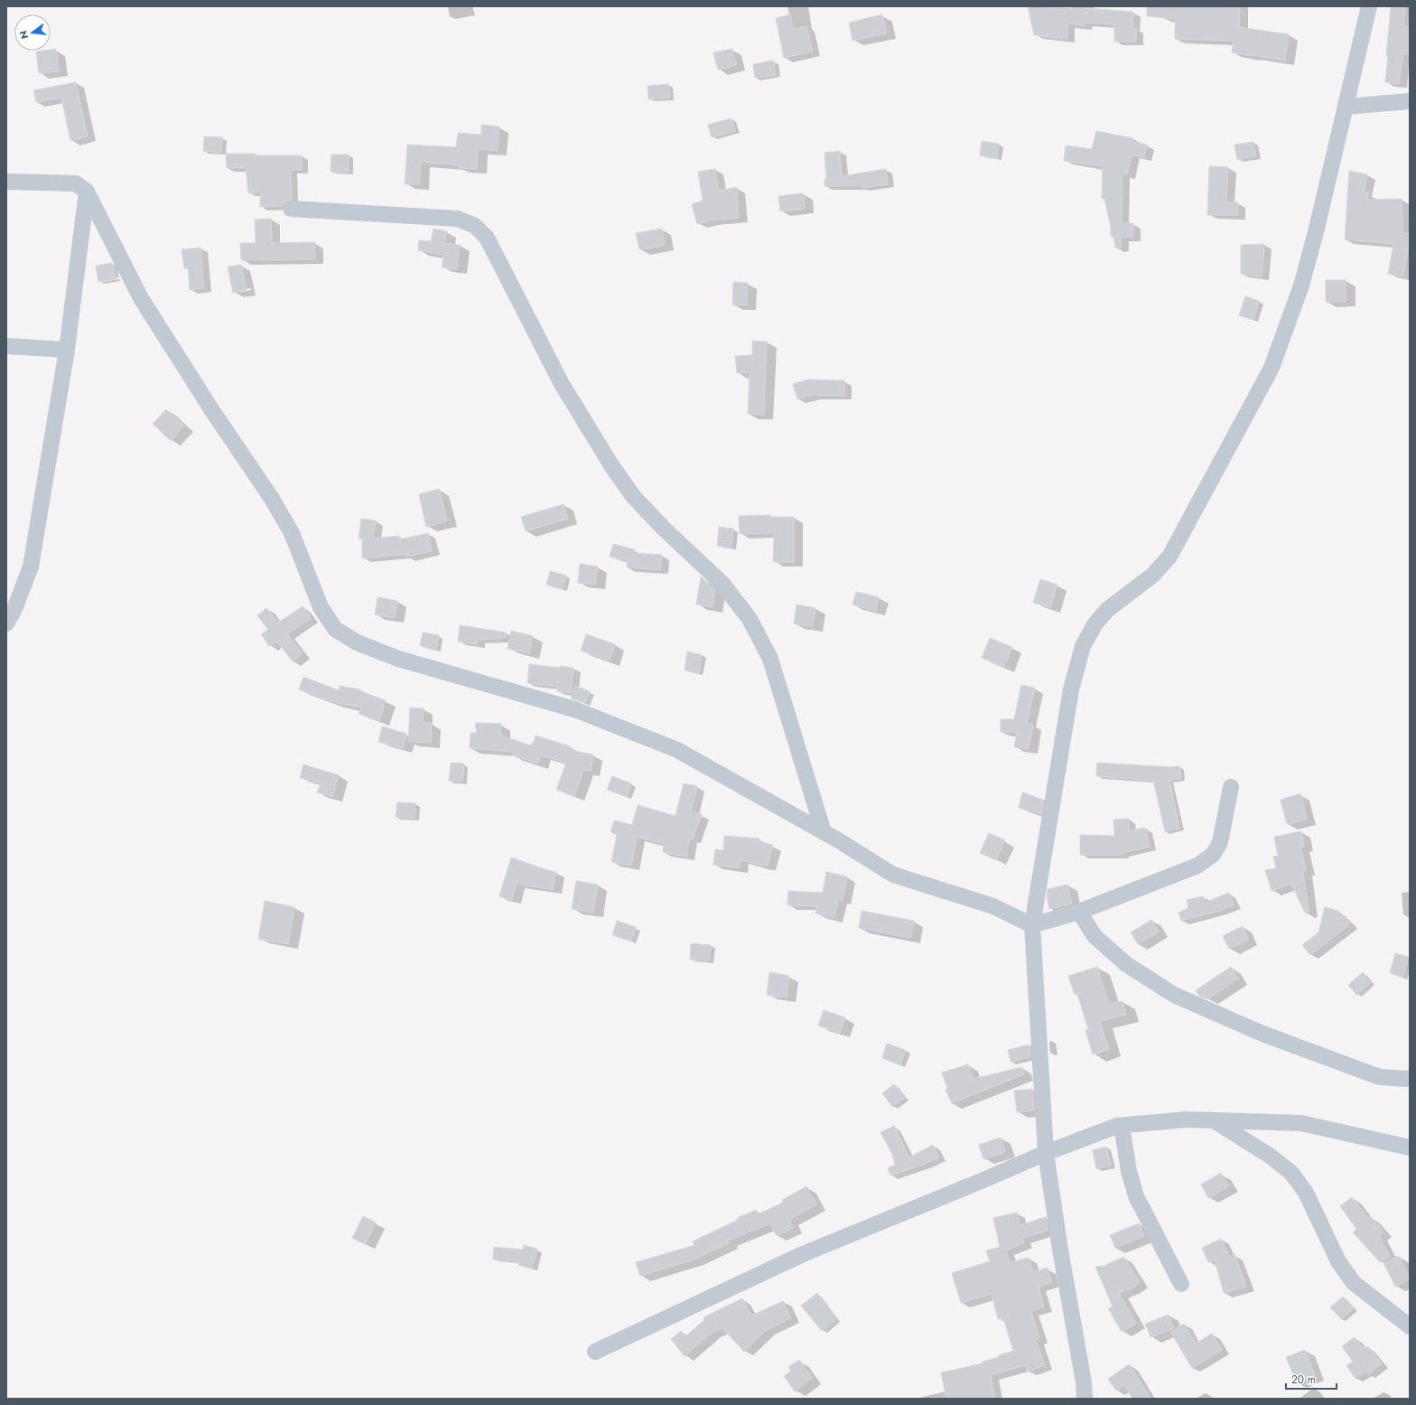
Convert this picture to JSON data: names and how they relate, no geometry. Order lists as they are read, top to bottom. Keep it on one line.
{"scale_bar":"20 m","north":"left"}
